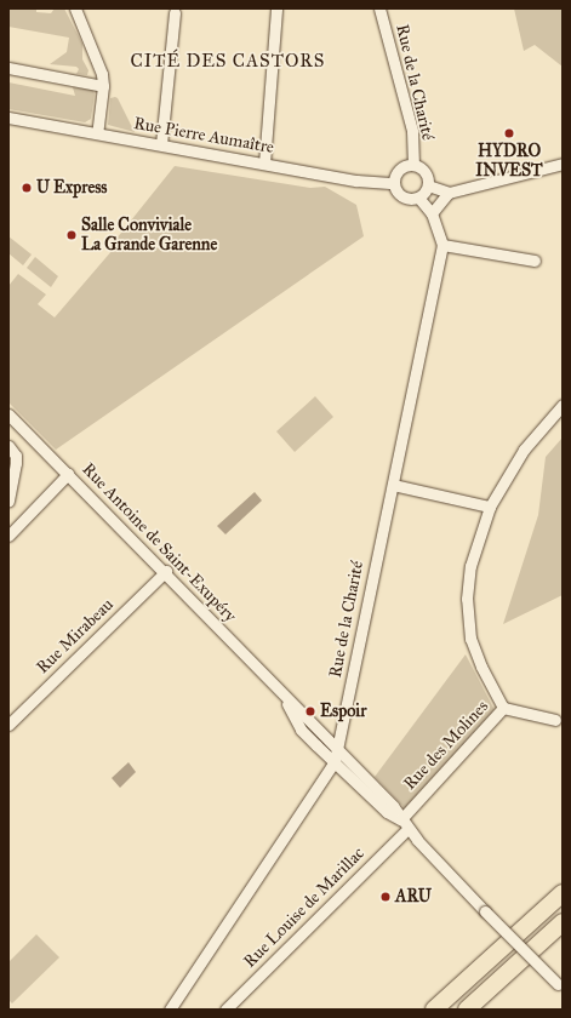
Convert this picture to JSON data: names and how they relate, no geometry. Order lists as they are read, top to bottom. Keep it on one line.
{"streets":{"street":["Rue de la Charité","Rue Pierre Aumaître","Rue Antoine de Saint-Exupéry","Rue Mirabeau","Rue des Molines","Rue Louise de Marillac"]},"crossings":[["Rue de la Charité","Rue Pierre Aumaître"],["Rue de la Charité","Rue Antoine de Saint-Exupéry"],["Rue Antoine de Saint-Exupéry","Rue Mirabeau"],["Rue Antoine de Saint-Exupéry","Rue des Molines"],["Rue Antoine de Saint-Exupéry","Rue Louise de Marillac"]],"districts":["CITÉ DES CASTORS"],"places":["HYDRO INVEST","U Express","Salle Conviviale La Grande Garenne","Espoir","ARU"]}
